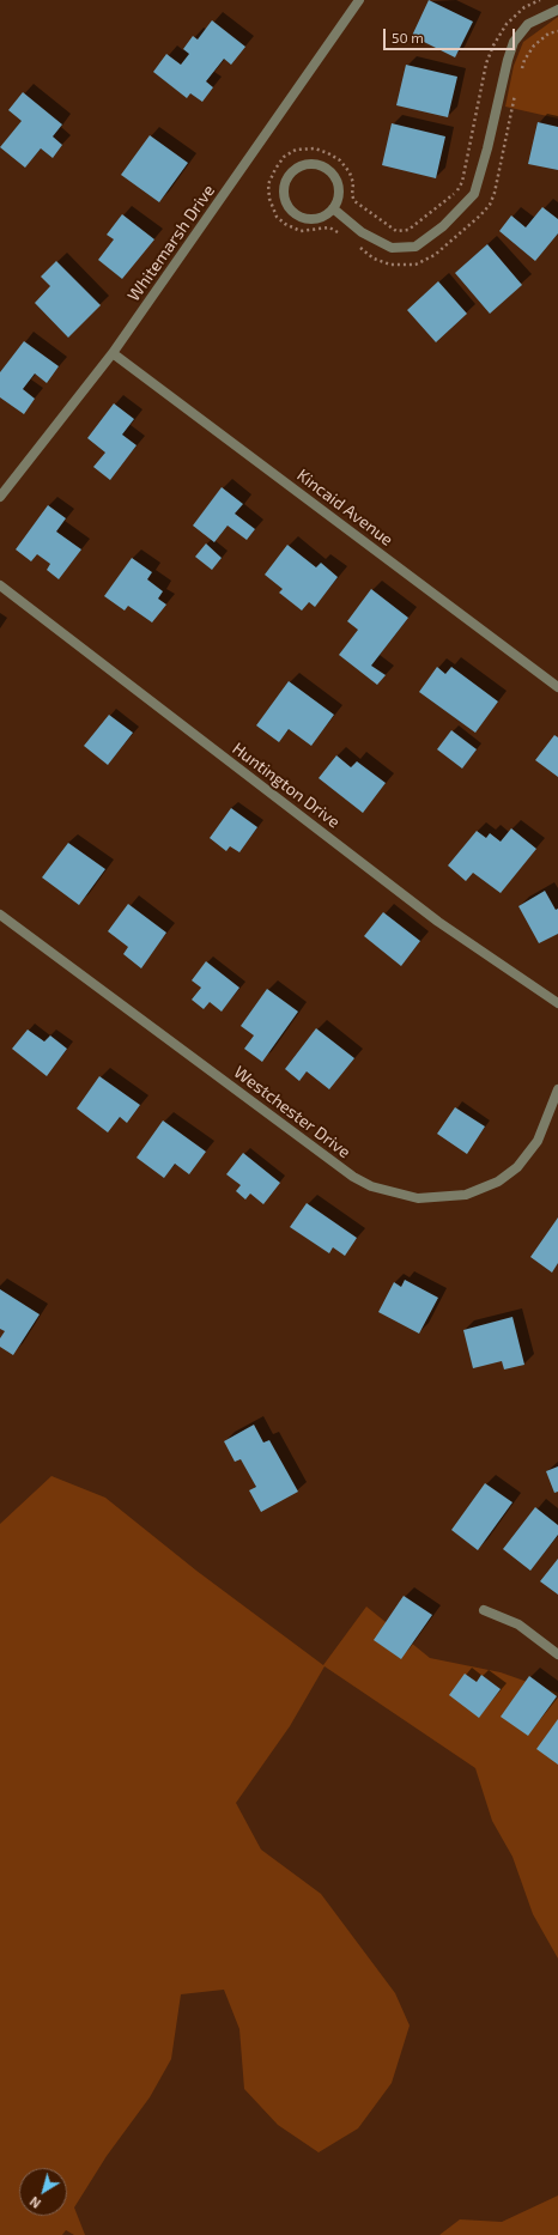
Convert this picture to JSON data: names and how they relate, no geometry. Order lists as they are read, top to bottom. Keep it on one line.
{"streets":{"street":["Whitemarsh Drive","Kincaid Avenue","Huntington Drive","Westchester Drive"]},"crossings":[["Whitemarsh Drive","Kincaid Avenue"]],"scale_bar":"50 m","north":"bottom left"}
